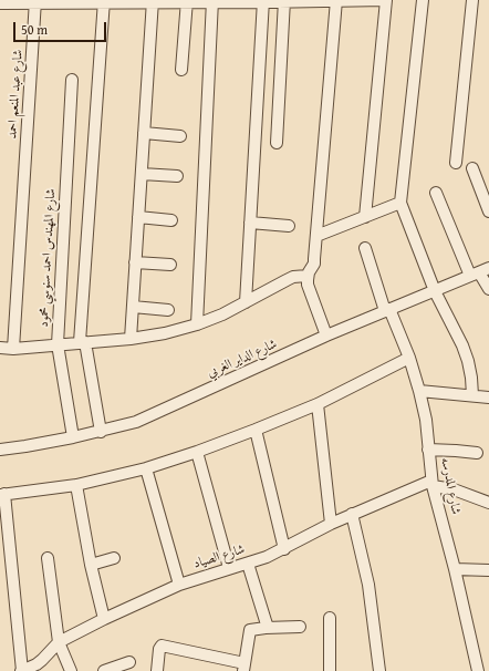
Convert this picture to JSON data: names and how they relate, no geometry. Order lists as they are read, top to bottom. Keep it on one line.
{"streets":{"street":["شارع عبد المنعم احمد","شارع المهندس احمد سنوسي محمود","شارع الداير الغربي","شارع المدرسه","شارع الصياد"]},"crossings":[["شارع المهندس احمد سنوسي محمود","شارع الداير الغربي"],["شارع الداير الغربي","شارع المدرسه"],["شارع المدرسه","شارع الصياد"]],"scale_bar":"50 m"}
